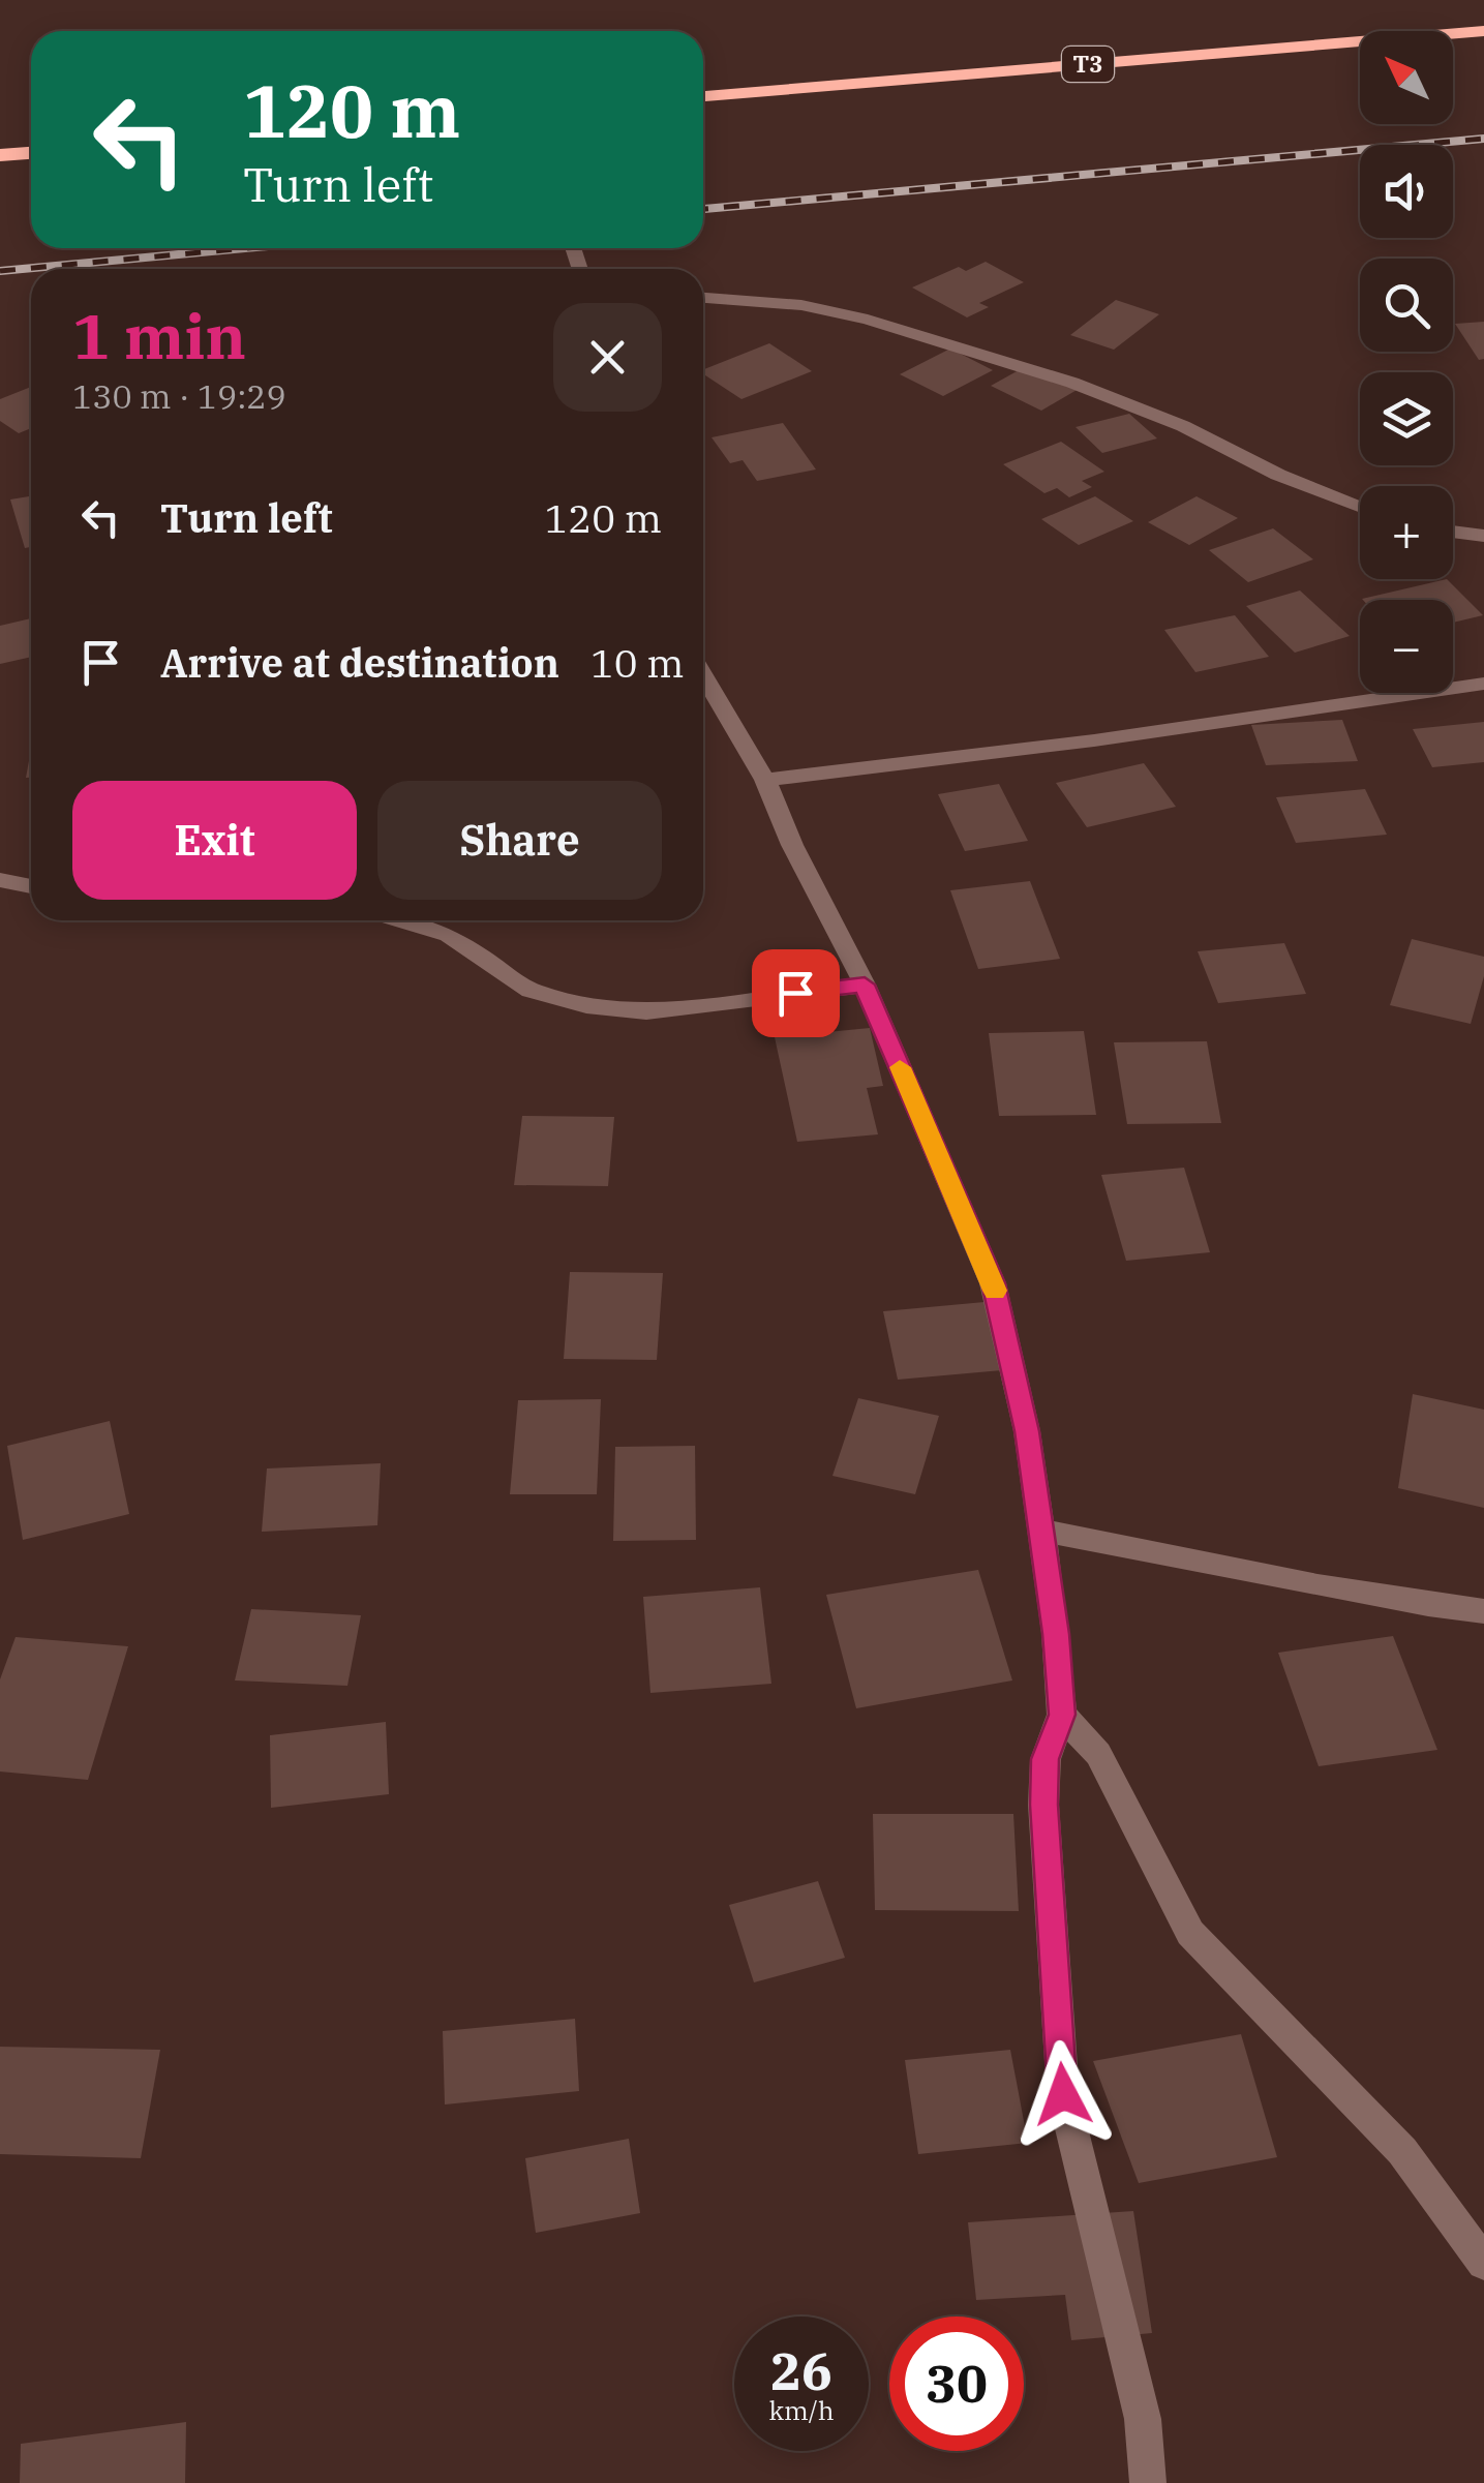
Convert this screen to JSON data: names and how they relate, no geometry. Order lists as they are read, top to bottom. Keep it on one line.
{"streets":{"highway":["T3"]},"north":"top left","page":{"map_buttons":["+","−"],"turn":["120 m","Turn left"],"heading":["1 min","130 m · 19:29"],"list":[{"name":"Turn left","value":"120 m"},{"name":"Arrive at destination","value":"10 m"}],"buttons":["Exit","Share"],"speed":"26 km/h","limit":"30"}}
